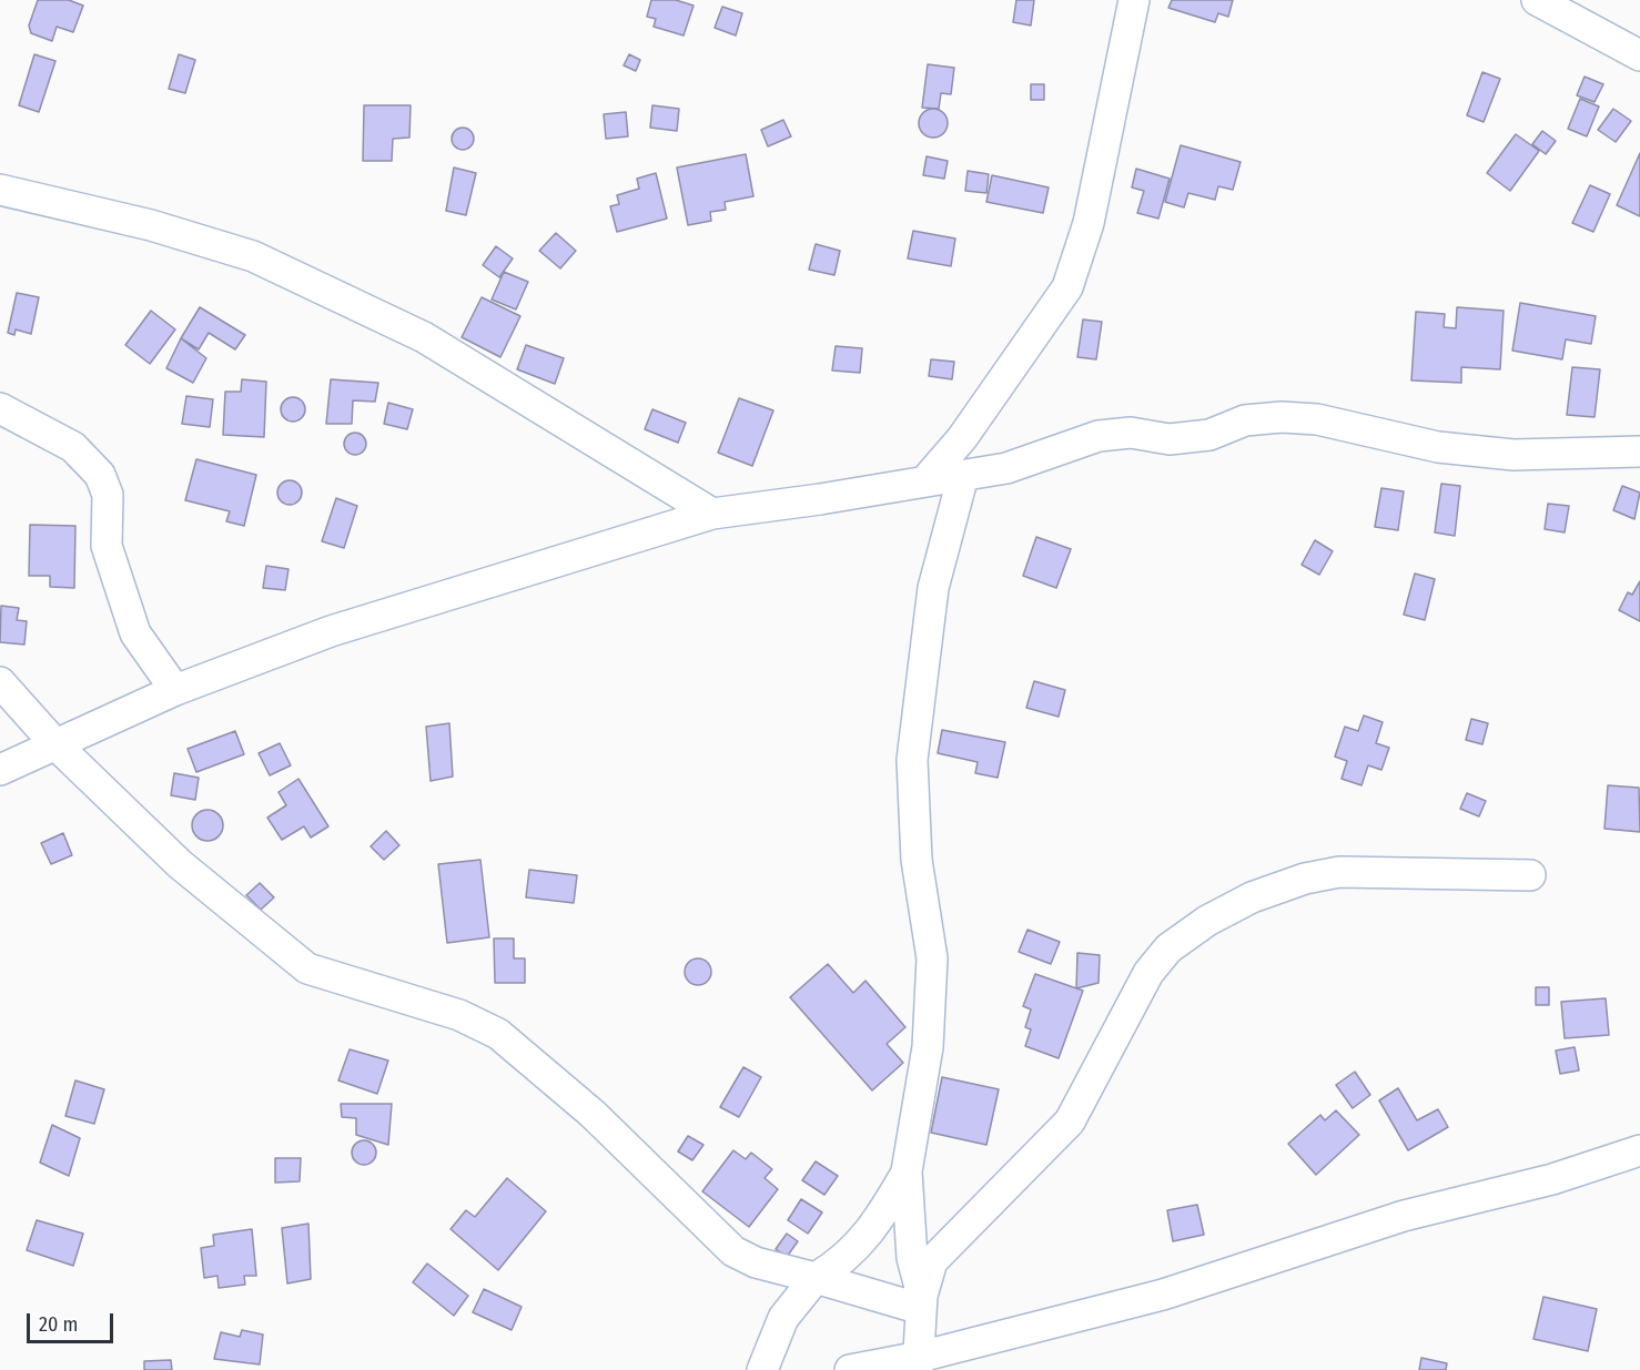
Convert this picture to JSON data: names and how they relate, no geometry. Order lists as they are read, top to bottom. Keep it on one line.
{"scale_bar":"20 m"}
